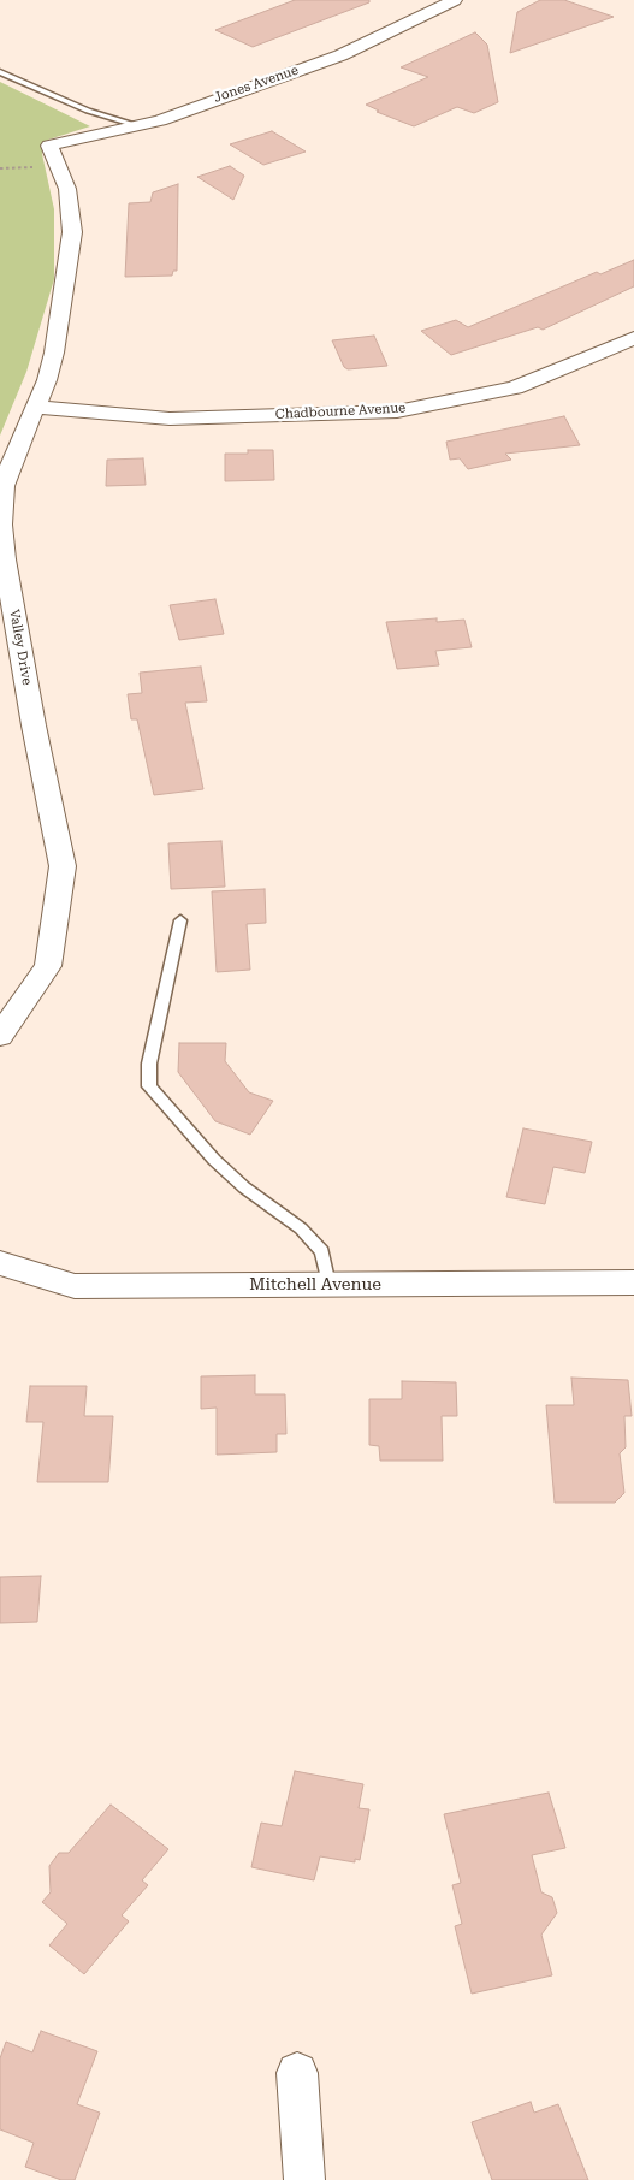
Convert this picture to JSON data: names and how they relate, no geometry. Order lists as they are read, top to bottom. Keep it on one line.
{"streets":{"street":["Jones Avenue","Chadbourne Avenue","Valley Drive","Mitchell Avenue"]},"crossings":[["Jones Avenue","Valley Drive"],["Chadbourne Avenue","Valley Drive"]]}
